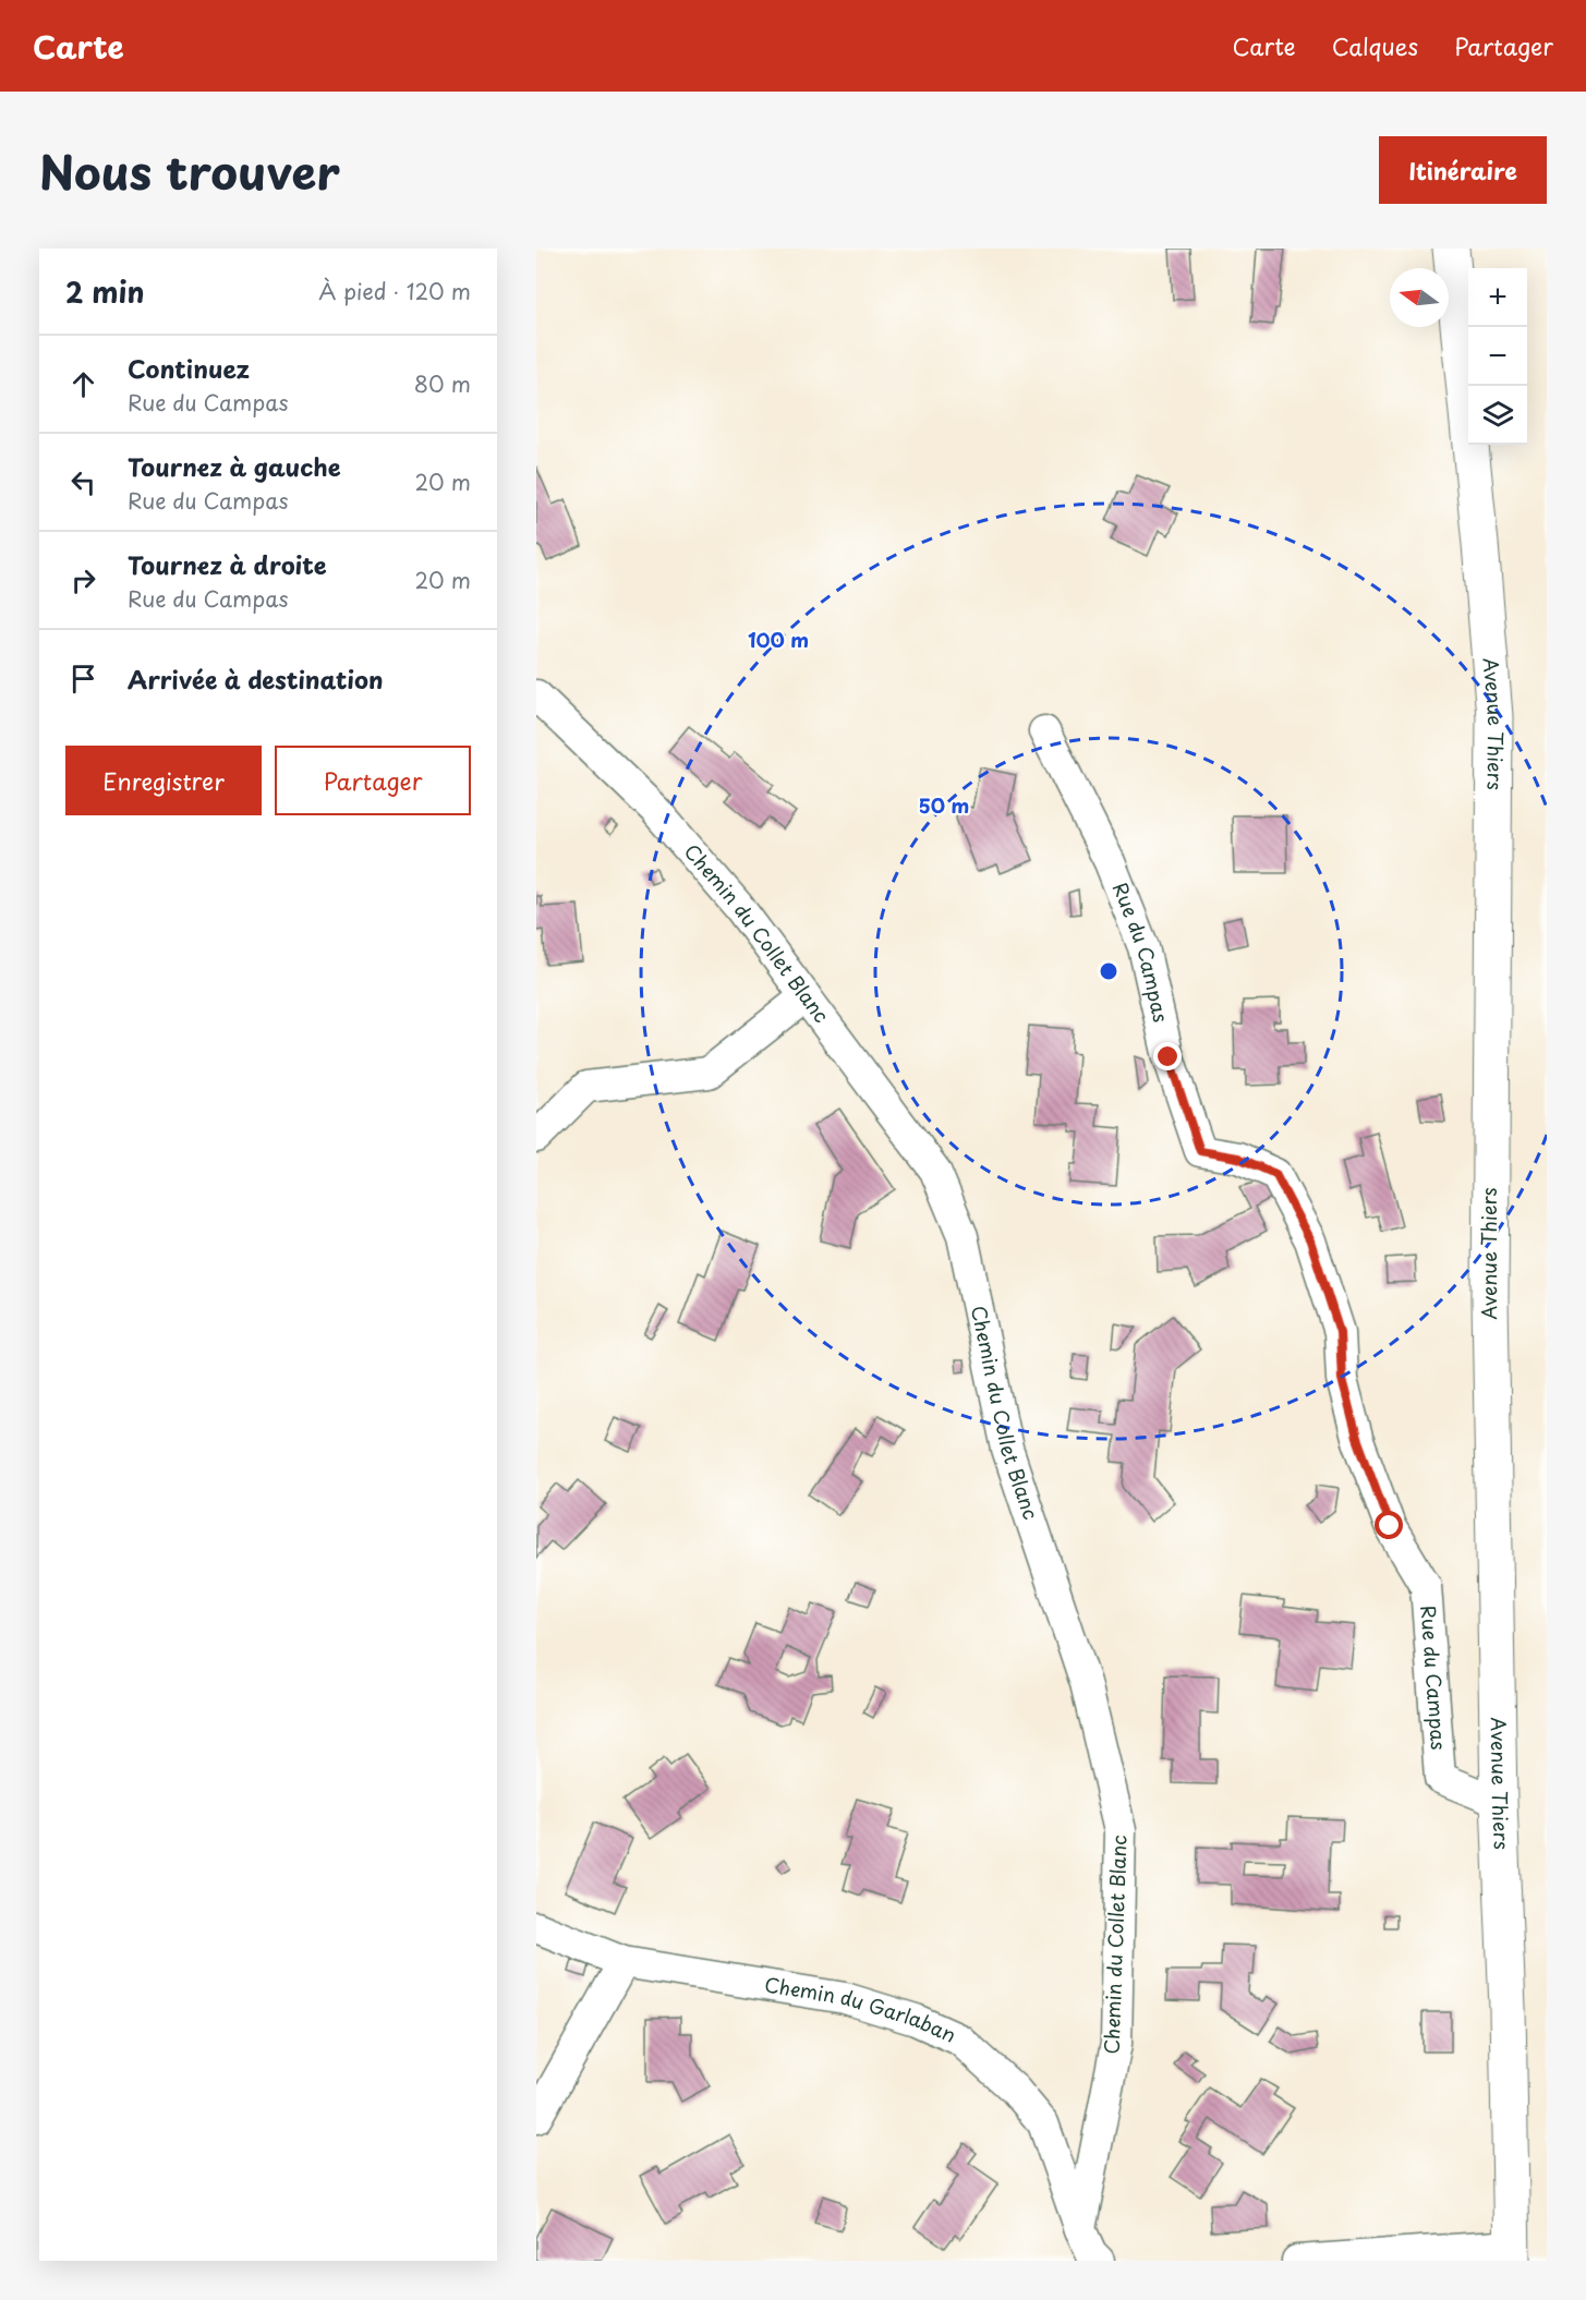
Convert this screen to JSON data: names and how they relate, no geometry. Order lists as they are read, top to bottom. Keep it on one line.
{"streets":{"main road":["Avenue Thiers"],"street":["Chemin du Collet Blanc","Rue du Campas","Chemin du Garlaban"]},"crossings":[["Avenue Thiers","Rue du Campas"],["Chemin du Collet Blanc","Chemin du Garlaban"]],"north":"left","page":{"header":"Carte","nav":["Carte","Calques","Partager"],"title":"Nous trouver","buttons":["Itinéraire",["Enregistrer","Partager"]],"heading":["2 min","À pied · 120 m"],"map_buttons":["+","−"],"list":[["Continuez","Rue du Campas","80 m"],["Tournez à gauche","Rue du Campas","20 m"],["Tournez à droite","Rue du Campas","20 m"],"Arrivée à destination"]},"rings":["100 m","50 m"]}
